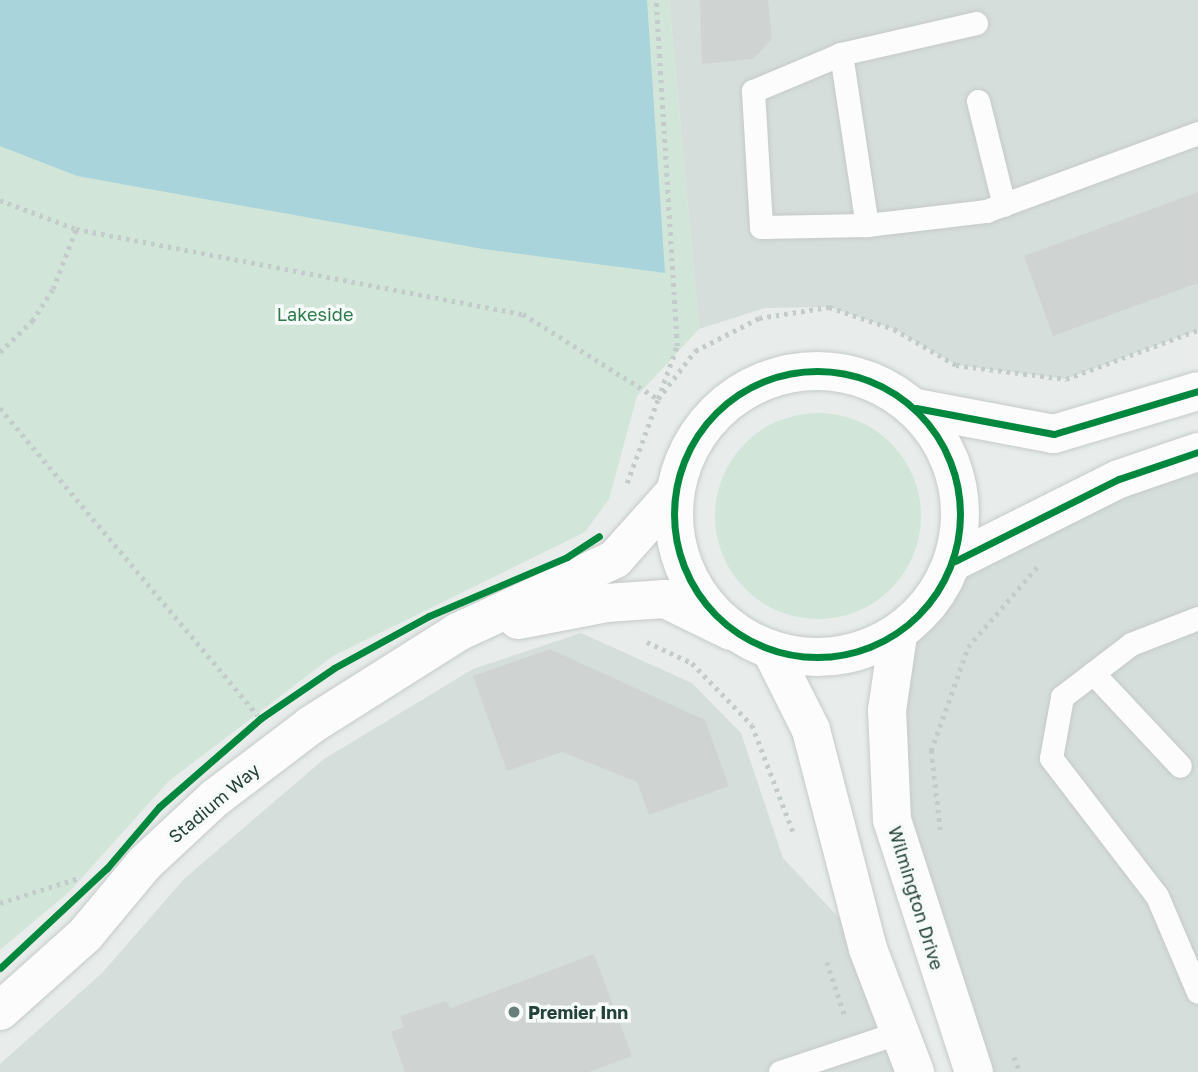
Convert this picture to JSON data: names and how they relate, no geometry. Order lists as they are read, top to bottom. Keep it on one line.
{"streets":{"street":["Stadium Way","Wilmington Drive"]},"parks":["Lakeside"],"places":["Premier Inn"]}
